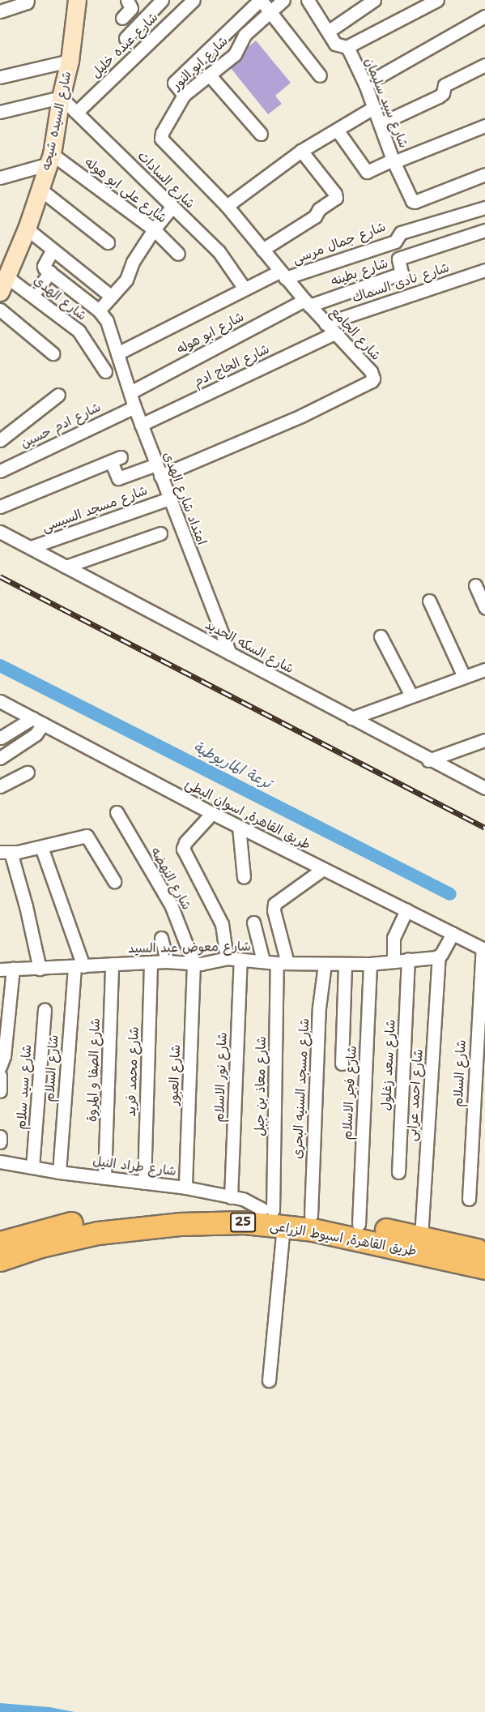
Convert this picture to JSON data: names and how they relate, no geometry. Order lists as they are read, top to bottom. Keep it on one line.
{"streets":{"highway":["25","طريق القاهرة, اسيوط الزراعى"],"street":["شارع عبده خليل","شارع ابو النور","شارع سيد سليمان","شارع السيده شيحه","شارع السادات","شارع على ابو هوله","شارع جمال مرسى","شارع بطينه","شارع نادى السماك","شارع الهدي","شارع ابو هوله","شارع الجامع","شارع الحاج ادم","شارع ادم حسين","امتداد شارع الهدى","شارع مسجد السيسى","شارع السكه الحديد","طريق القاهرة, اسوان البطئ","شارع النهضه","شارع معوض عبد السيد","شارع سعد زغلول","شارع السلام","شارع الصفا و المروة","شارع محمد فريد","شارع العبور","شارع نور الاسلام","شارع معاذ بن جبل","شارع سيد سلام","شارع مسجد السنيه البحرى","شارع فجر الاسلام","شارع احمد عرابى","شارع طراد النيل"]},"crossings":[["شارع عبده خليل","شارع السادات"],["شارع ابو النور","شارع الجامع"],["شارع السيده شيحه","شارع السادات"],["شارع السيده شيحه","شارع على ابو هوله"],["شارع السيده شيحه","شارع الهدي"],["شارع السادات","شارع جمال مرسى"],["شارع جمال مرسى","شارع الجامع"],["شارع جمال مرسى","امتداد شارع الهدى"],["شارع بطينه","شارع ابو هوله"],["شارع بطينه","شارع الجامع"],["شارع نادى السماك","شارع الجامع"],["شارع ابو هوله","شارع الجامع"],["شارع ابو هوله","امتداد شارع الهدى"],["شارع الجامع","شارع الحاج ادم"],["شارع الجامع","امتداد شارع الهدى"],["شارع الحاج ادم","امتداد شارع الهدى"],["شارع ادم حسين","امتداد شارع الهدى"],["امتداد شارع الهدى","شارع مسجد السيسى"],["امتداد شارع الهدى","شارع السكه الحديد"],["شارع مسجد السيسى","شارع السكه الحديد"],["طريق القاهرة, اسوان البطئ","شارع السلام"],["طريق القاهرة, اسوان البطئ","شارع معاذ بن جبل"],["شارع النهضه","شارع معوض عبد السيد"],["شارع النهضه","شارع العبور"],["شارع معوض عبد السيد","شارع سعد زغلول"],["شارع معوض عبد السيد","شارع السلام"],["شارع معوض عبد السيد","شارع الصفا و المروة"],["شارع معوض عبد السيد","شارع محمد فريد"],["شارع معوض عبد السيد","شارع العبور"],["شارع معوض عبد السيد","شارع نور الاسلام"],["شارع معوض عبد السيد","شارع معاذ بن جبل"],["شارع معوض عبد السيد","شارع مسجد السنيه البحرى"],["شارع معوض عبد السيد","شارع فجر الاسلام"],["شارع معوض عبد السيد","شارع احمد عرابى"],["شارع السلام","شارع طراد النيل"],["شارع الصفا و المروة","شارع طراد النيل"],["شارع محمد فريد","شارع طراد النيل"],["شارع العبور","شارع طراد النيل"],["شارع نور الاسلام","شارع طراد النيل"],["شارع معاذ بن جبل","شارع طراد النيل"],["شارع معاذ بن جبل","طريق القاهرة, اسيوط الزراعى"],["شارع سيد سلام","شارع طراد النيل"],["شارع مسجد السنيه البحرى","طريق القاهرة, اسيوط الزراعى"],["شارع فجر الاسلام","طريق القاهرة, اسيوط الزراعى"],["شارع احمد عرابى","طريق القاهرة, اسيوط الزراعى"],["شارع طراد النيل","طريق القاهرة, اسيوط الزراعى"]],"water":["ترعة الماريوطية"]}
